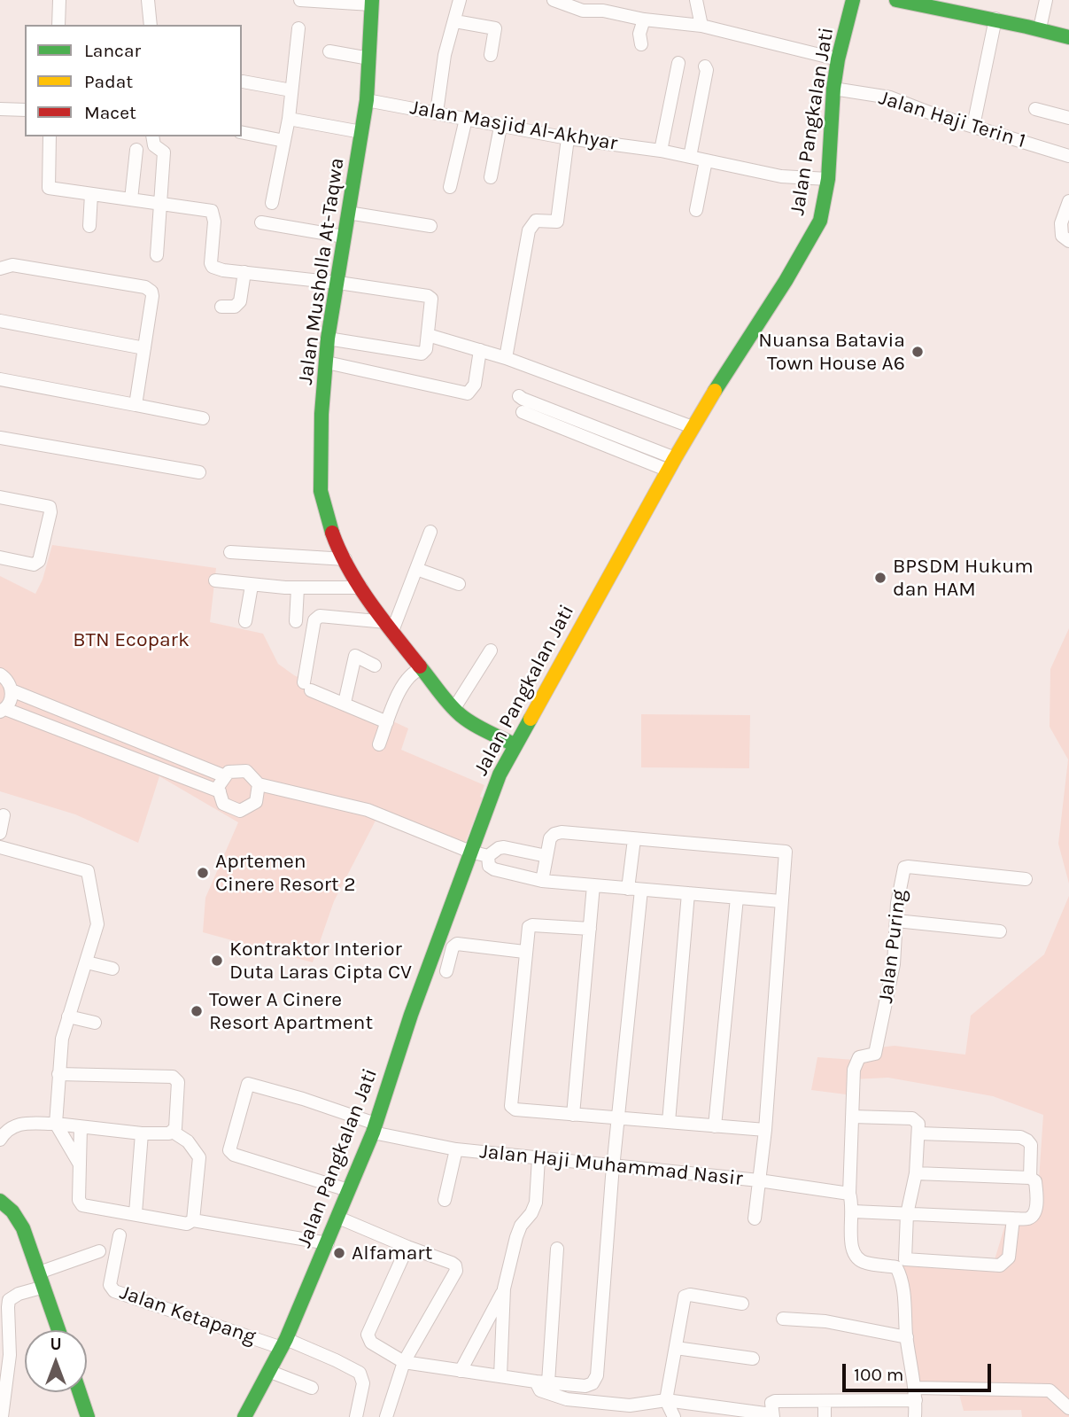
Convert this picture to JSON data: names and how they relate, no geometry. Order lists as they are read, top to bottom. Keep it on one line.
{"streets":{"main road":["Jalan Pangkalan Jati","Jalan Musholla At-Taqwa"],"street":["Jalan Haji Terin 1","Jalan Masjid Al-Akhyar","Jalan Puring","Jalan Haji Muhammad Nasir","Jalan Ketapang"]},"crossings":[["Jalan Haji Terin 1","Jalan Pangkalan Jati"],["Jalan Pangkalan Jati","Jalan Masjid Al-Akhyar"],["Jalan Pangkalan Jati","Jalan Musholla At-Taqwa"],["Jalan Pangkalan Jati","Jalan Haji Muhammad Nasir"],["Jalan Pangkalan Jati","Jalan Ketapang"],["Jalan Masjid Al-Akhyar","Jalan Musholla At-Taqwa"],["Jalan Puring","Jalan Haji Muhammad Nasir"]],"parks":["BTN Ecopark"],"places":["Nuansa Batavia Town House A6","BPSDM Hukum dan HAM","Aprtemen Cinere Resort 2","Kontraktor Interior Duta Laras Cipta CV","Tower A Cinere Resort Apartment","Alfamart"],"legend":["Lancar","Padat","Macet"],"scale_bar":"100 m","north":"top"}
